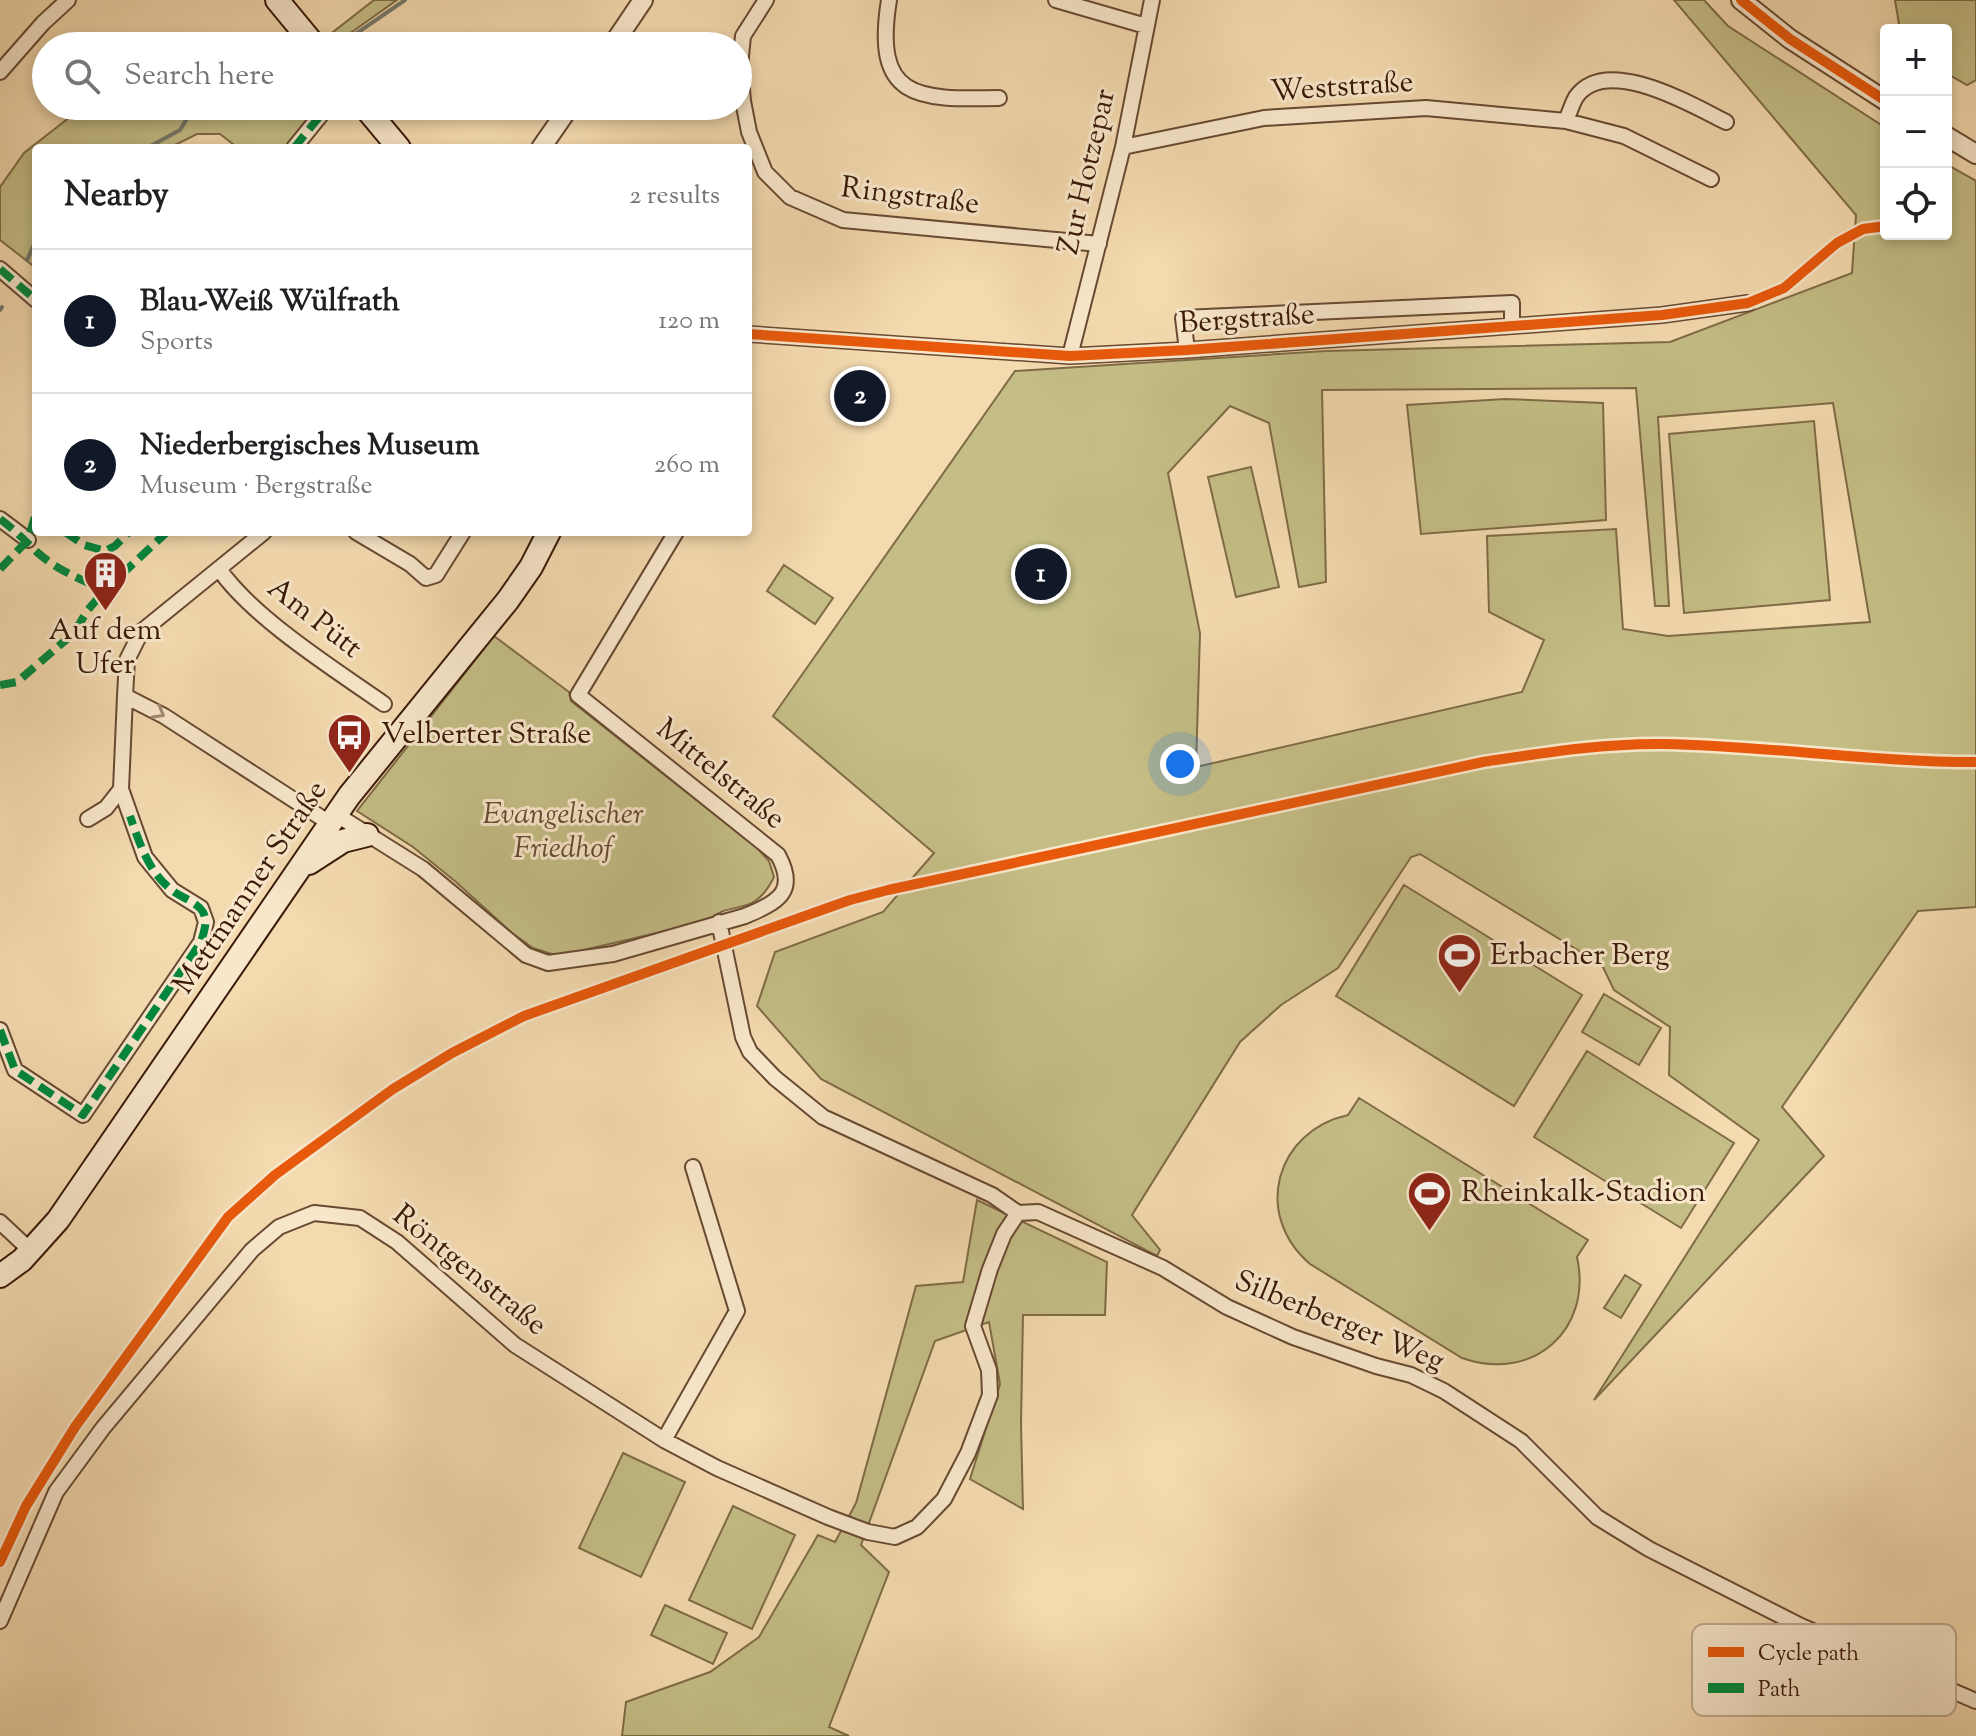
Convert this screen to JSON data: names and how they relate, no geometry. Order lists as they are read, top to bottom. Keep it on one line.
{"streets":{"main road":["Mettmanner Straße"],"street":["Weststraße","Zur Hotzepar","Ringstraße","Bergstraße","Am Pütt","Mittelstraße","Röntgenstraße","Silberberger Weg"]},"crossings":[["Weststraße","Zur Hotzepar"],["Zur Hotzepar","Ringstraße"],["Zur Hotzepar","Bergstraße"],["Mittelstraße","Silberberger Weg"],["Röntgenstraße","Silberberger Weg"]],"parks":["Evangelischer Friedhof"],"places":{"building":["Auf dem Ufer"],"bus stop":["Velberter Straße"],"sports":["Erbacher Berg","Rheinkalk-Stadion"]},"legend":["Cycle path","Path"],"page":{"map_buttons":["+","−"],"search":"Search here","heading":["Nearby","2 results"],"list":[{"mark":"1","name":"Blau-Weiß Wülfrath","note":"Sports","value":"120 m"},{"mark":"2","name":"Niederbergisches Museum","note":"Museum · Bergstraße","value":"260 m"}],"pins":["2","1"]}}
